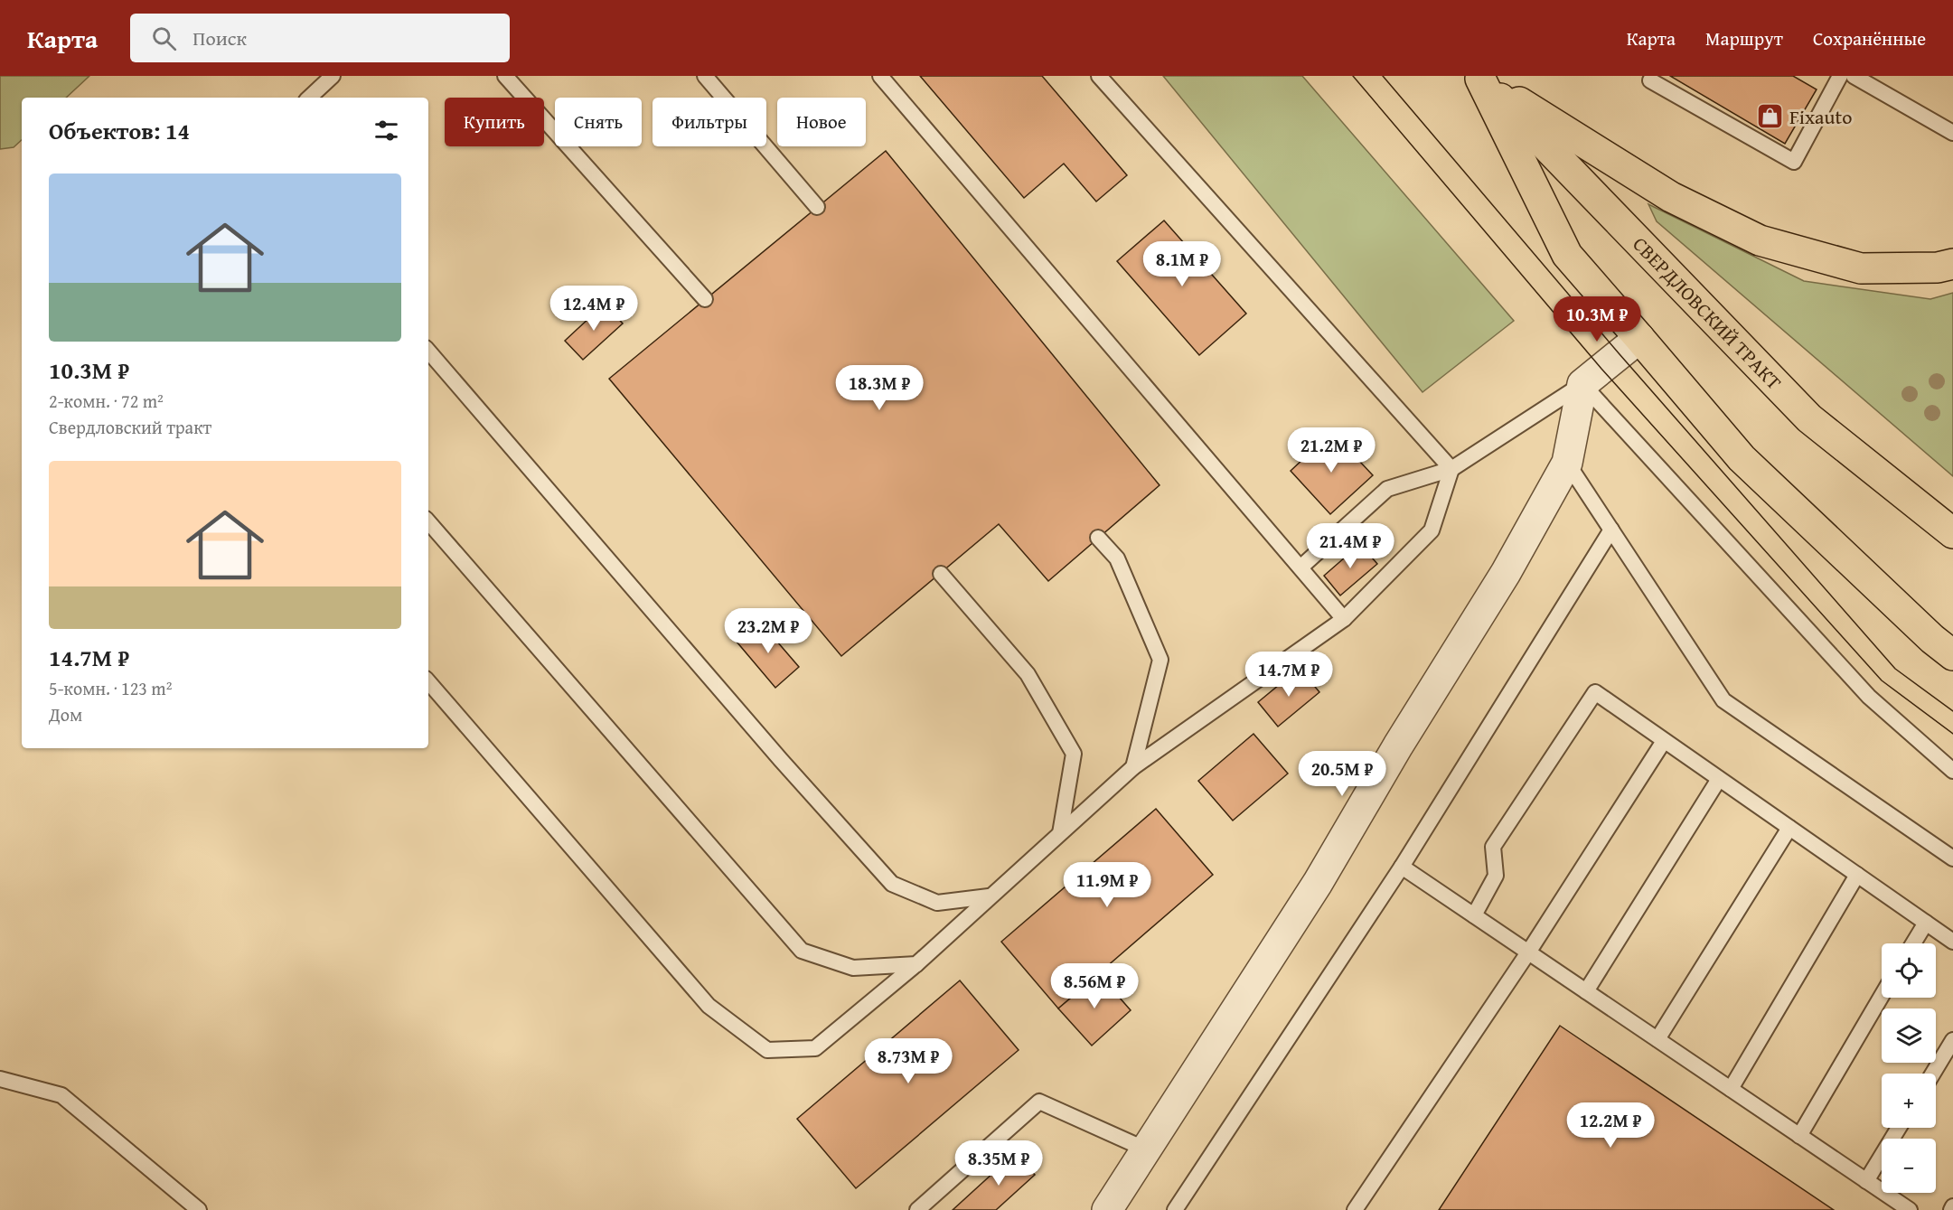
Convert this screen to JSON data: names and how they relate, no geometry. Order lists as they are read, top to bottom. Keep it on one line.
{"streets":{"main road":["СВЕРДЛОВСКИЙ ТРАКТ"]},"places":{"shop":["Fixauto"]},"page":{"header":"Карта","search":"Поиск","nav":["Карта","Маршрут","Сохранённые"],"chip":["Купить","Снять","Фильтры","Новое"],"heading":"Объектов: 14","list":[{"name":"10.3M ₽","note":"2-комн. · 72 m² · Свердловский тракт"},{"name":"14.7M ₽","note":"5-комн. · 123 m² · Дом"}],"price":["8.1M ₽","12.4M ₽","10.3M ₽","18.3M ₽","21.2M ₽","21.4M ₽","23.2M ₽","14.7M ₽","20.5M ₽","11.9M ₽","8.56M ₽","8.73M ₽","12.2M ₽","8.35M ₽"],"map_buttons":["+","−"]}}
